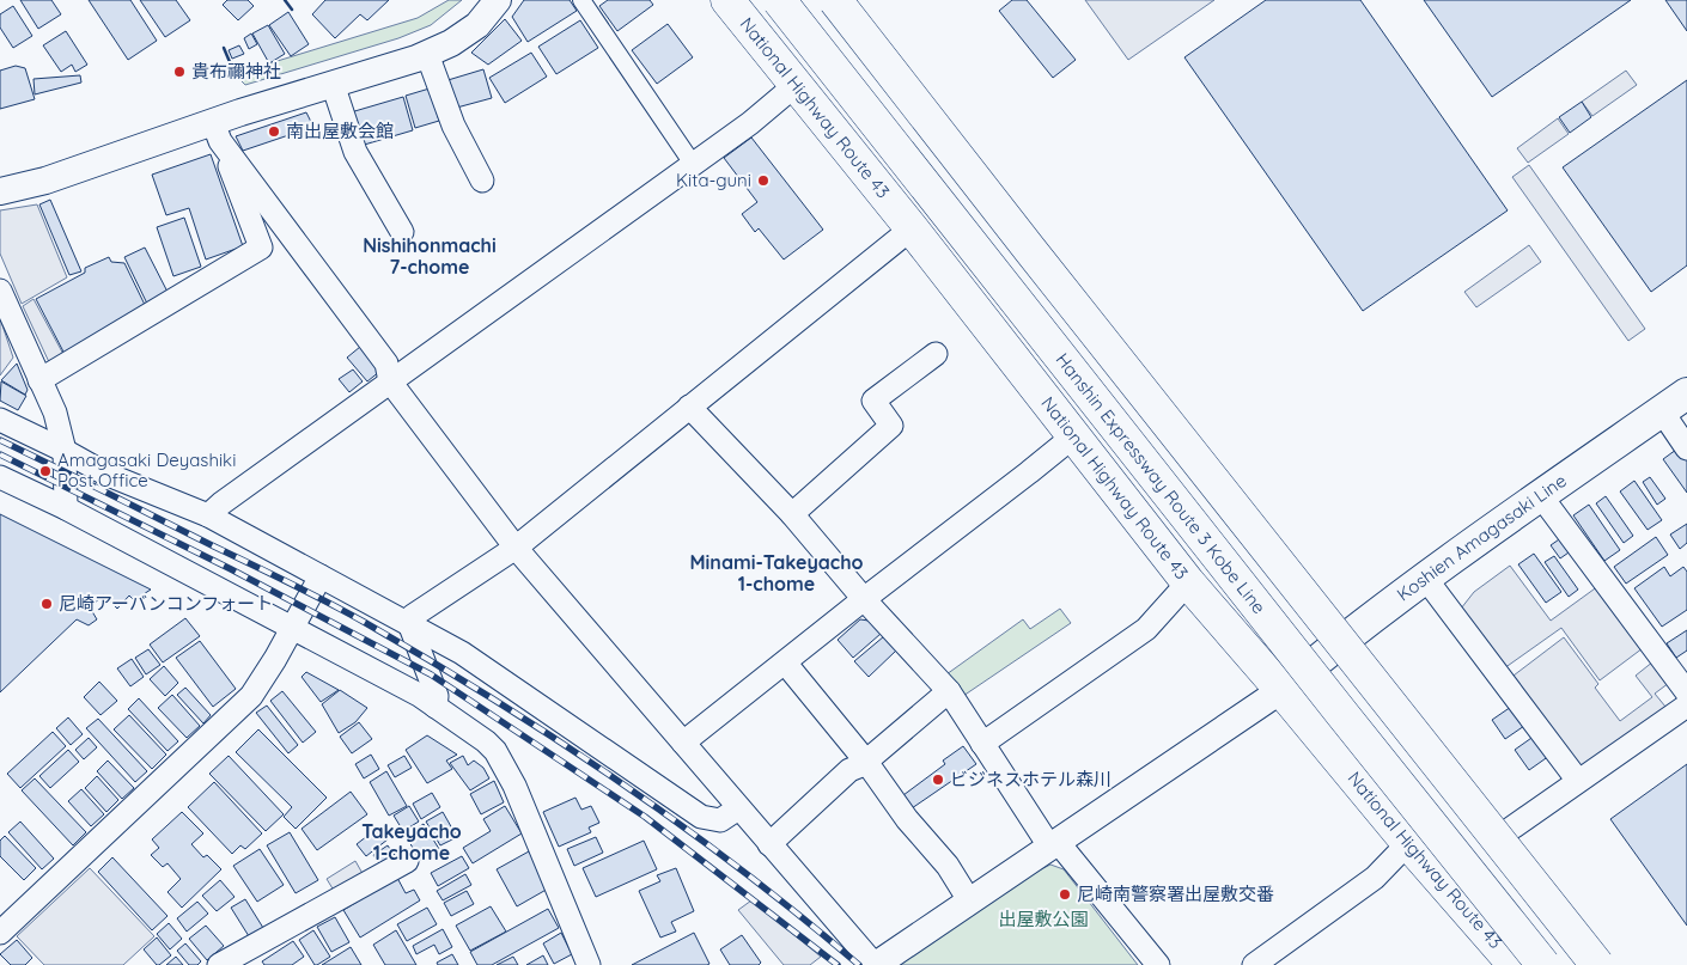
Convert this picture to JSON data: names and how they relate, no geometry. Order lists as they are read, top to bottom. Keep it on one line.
{"streets":{"highway":["National Highway Route 43","Hanshin Expressway Route 3 Kobe Line"],"main road":["Koshien Amagasaki Line"]},"crossings":[["National Highway Route 43","Koshien Amagasaki Line"]],"districts":["Nishihonmachi 7-chome","Minami-Takeyacho 1-chome","Takeyacho 1-chome"],"parks":["出屋敷公園"],"places":["貴布禰神社","南出屋敷会館","Kita-guni","Amagasaki Deyashiki Post Office","尼崎アーバンコンフォート","ビジネスホテル森川","尼崎南警察署出屋敷交番"]}
